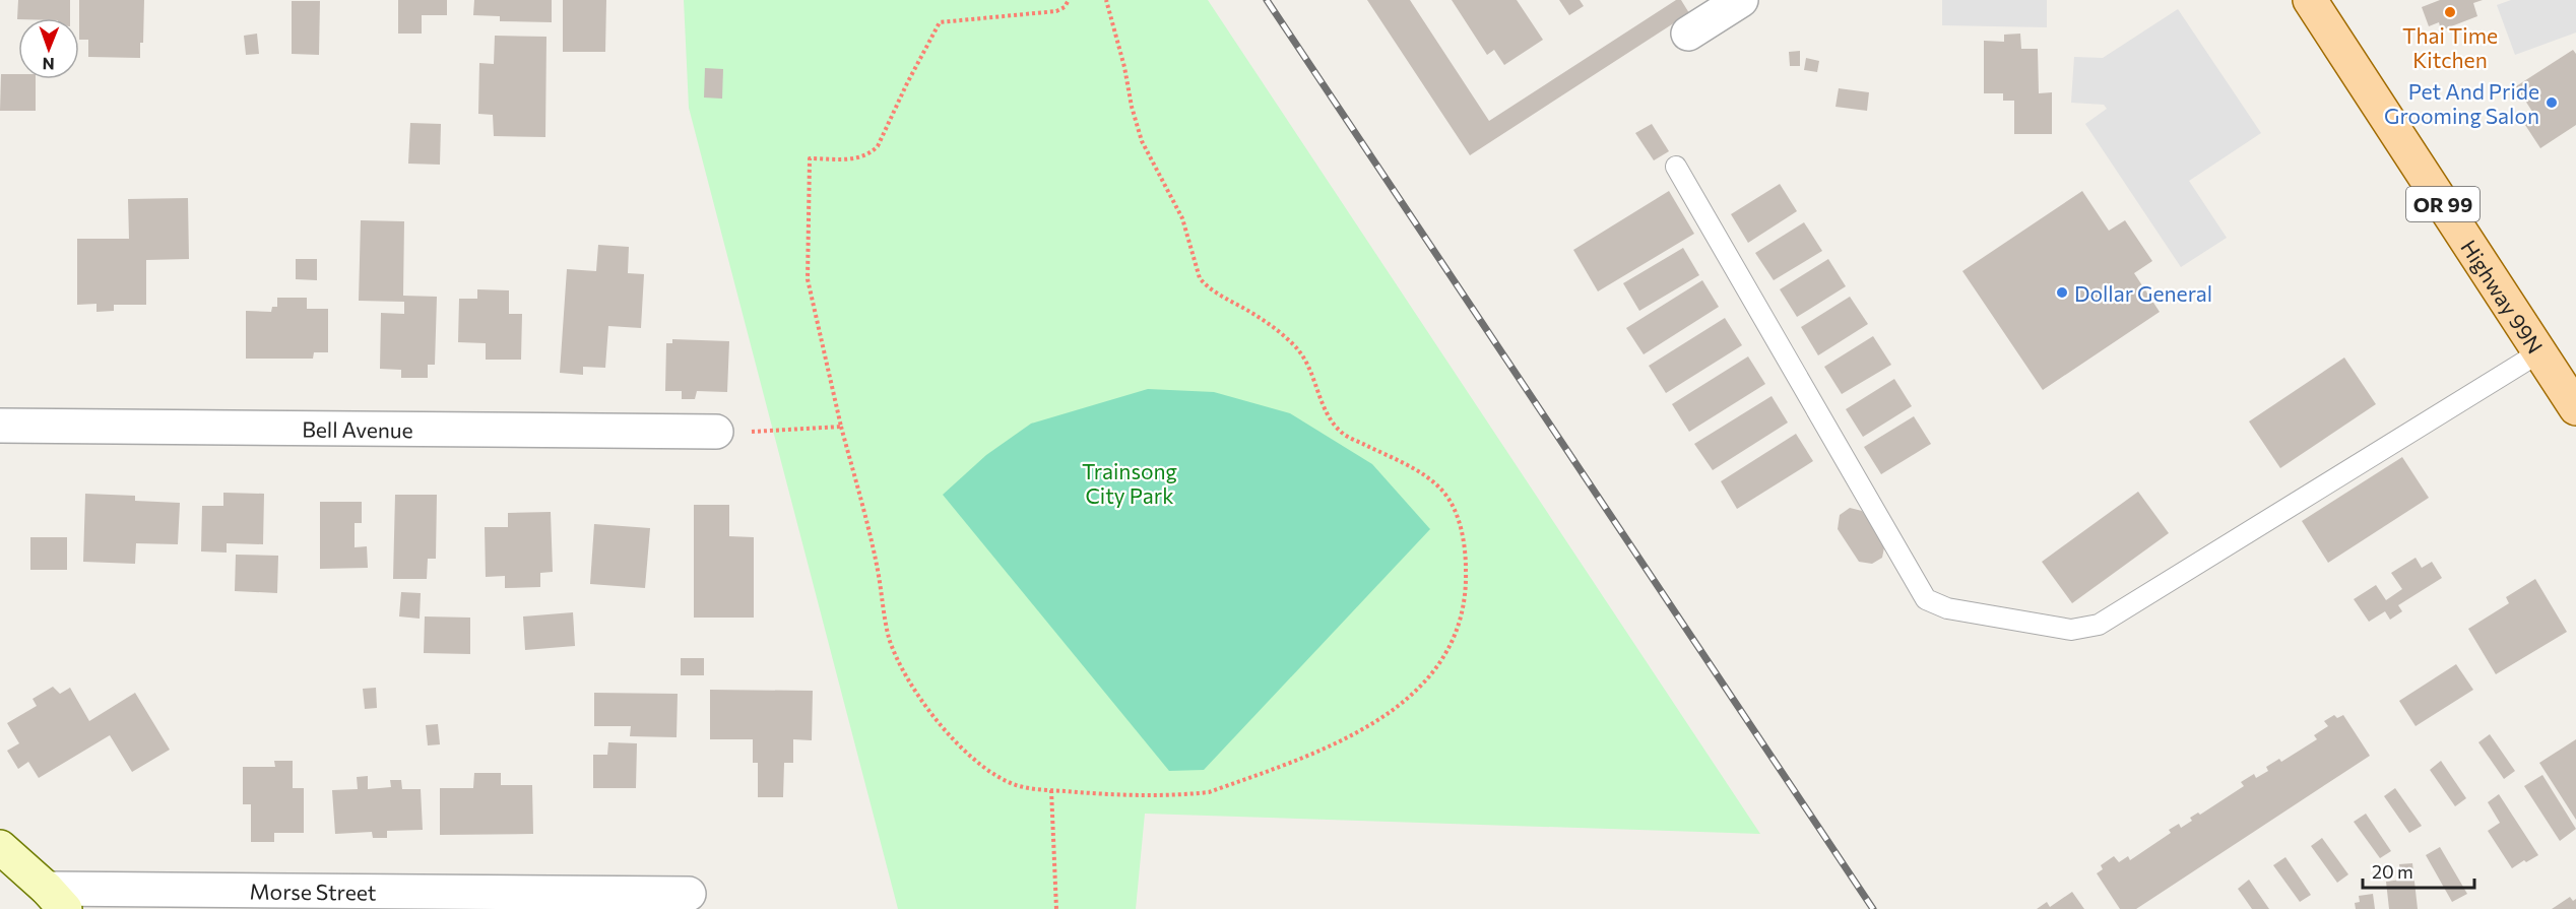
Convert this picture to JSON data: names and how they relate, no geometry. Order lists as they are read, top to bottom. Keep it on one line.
{"streets":{"main road":["OR 99","Highway 99N"],"street":["Bell Avenue","Morse Street"]},"parks":["Trainsong City Park"],"places":["Thai Time Kitchen","Pet And Pride Grooming Salon","Dollar General"],"scale_bar":"20 m","north":"bottom"}
